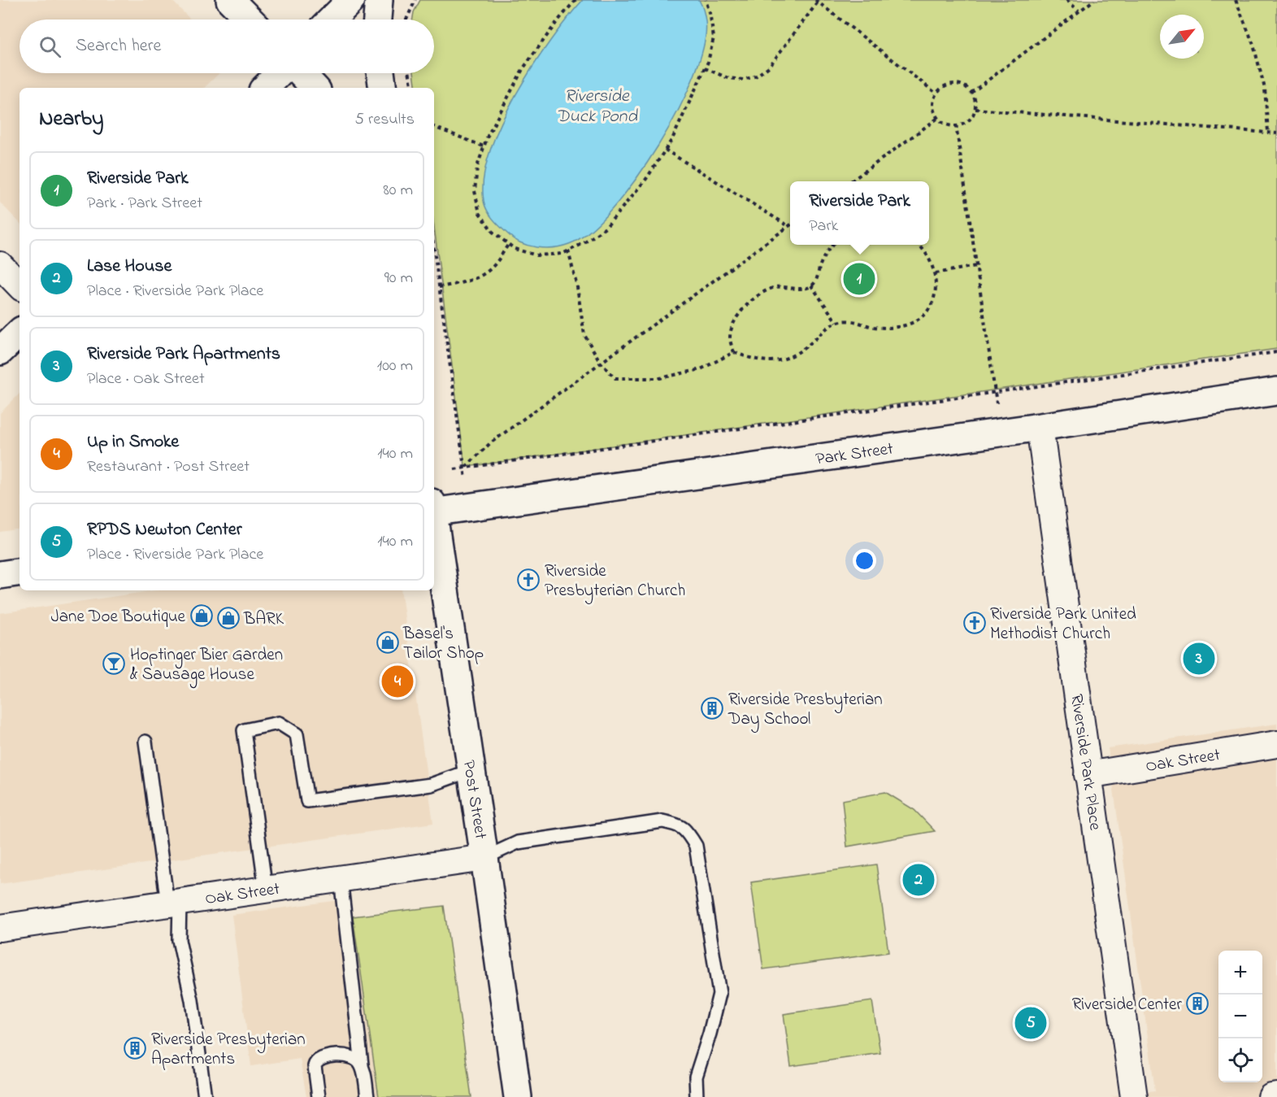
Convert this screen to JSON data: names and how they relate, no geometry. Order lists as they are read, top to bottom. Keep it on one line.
{"streets":{"street":["Park Street","Oak Street","Riverside Park Place","Post Street"]},"crossings":[["Park Street","Riverside Park Place"],["Oak Street","Riverside Park Place"],["Oak Street","Post Street"]],"water":["Riverside Duck Pond"],"places":{"church":["Riverside Presbyterian Church","Riverside Park United Methodist Church"],"shop":["Jane Doe Boutique","BARK","Basel's Tailor Shop"],"bar":["Hoptinger Bier Garden & Sausage House"],"building":["Riverside Presbyterian Day School","Riverside Center","Riverside Presbyterian Apartments"]},"north":"top right","page":{"search":"Search here","heading":["Nearby","5 results"],"list":[{"mark":"1","name":"Riverside Park","note":"Park · Park Street","value":"80 m"},{"mark":"2","name":"Lase House","note":"Place · Riverside Park Place","value":"90 m"},{"mark":"3","name":"Riverside Park Apartments","note":"Place · Oak Street","value":"100 m"},{"mark":"4","name":"Up in Smoke","note":"Restaurant · Post Street","value":"140 m"},{"mark":"5","name":"RPDS Newton Center","note":"Place · Riverside Park Place","value":"140 m"}],"popup":["Riverside Park","Park"],"pins":["1","3","4","2","5"],"map_buttons":["+","−"]}}
